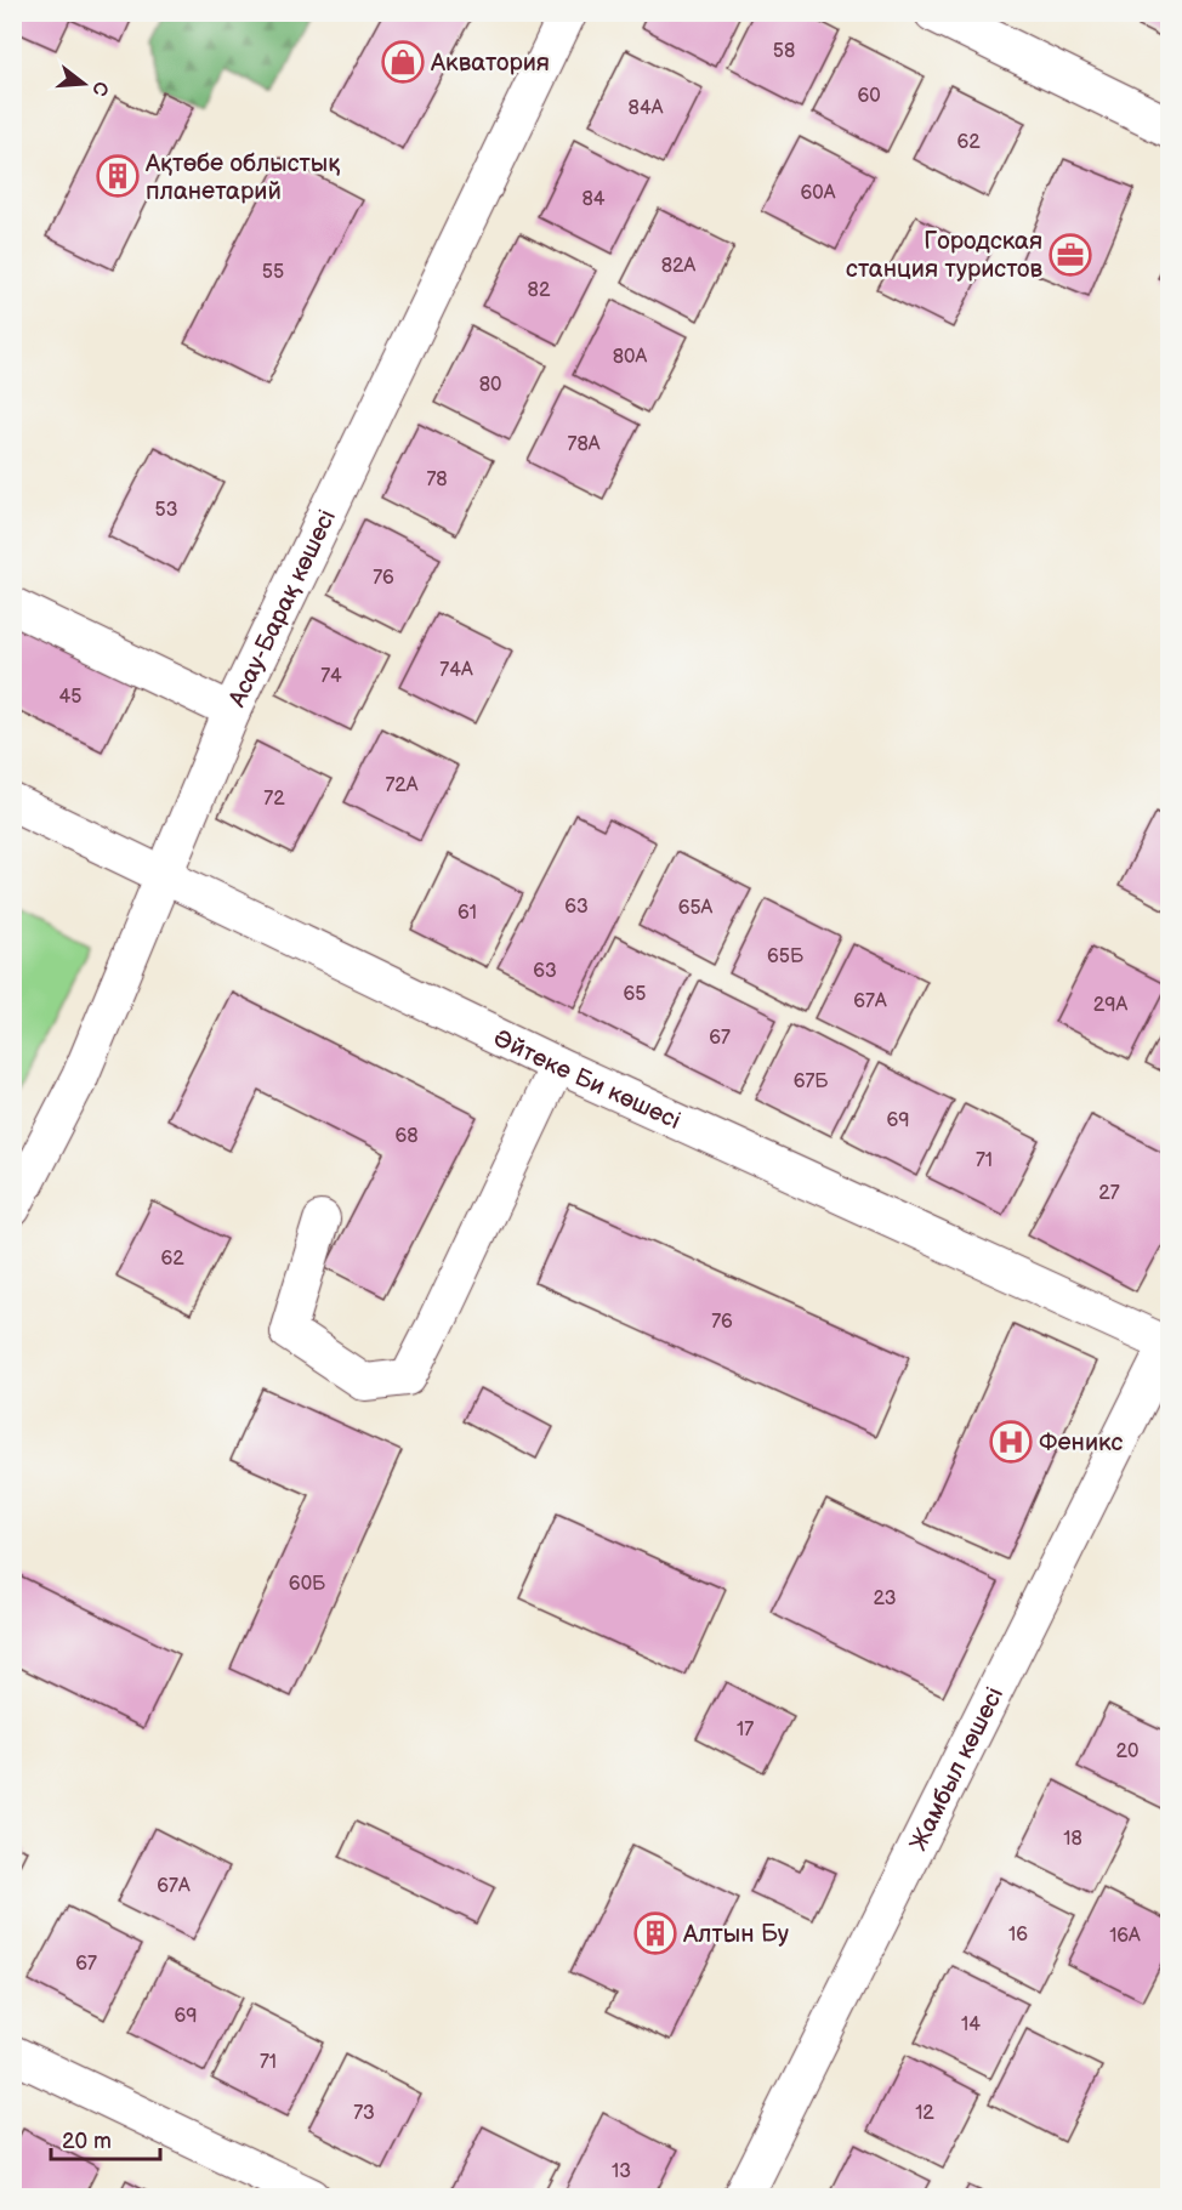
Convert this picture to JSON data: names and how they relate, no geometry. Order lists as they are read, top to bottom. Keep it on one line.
{"streets":{"street":["Асау-Барақ көшесі","Әйтеке Би көшесі","Жамбыл көшесі"]},"crossings":[["Асау-Барақ көшесі","Әйтеке Би көшесі"],["Әйтеке Би көшесі","Жамбыл көшесі"]],"places":{"shop":["Акватория"],"building":["Ақтөбе облыстық планетарий","Алтын Бу"],"office":["Городская станция туристов"],"hospital":["Феникс"]},"house_numbers":["58","60","84А","62","60А","84","82А","55","82","80А","80","78А","78","53","76","74А","74","45","72А","72","63","65А","61","65Б","63","65","67А","29А","67","67Б","69","68","71","27","62","76","60Б","23","17","20","18","67А","16","16А","67","69","14","71","73","12","13"],"scale_bar":"20 m","north":"right"}
